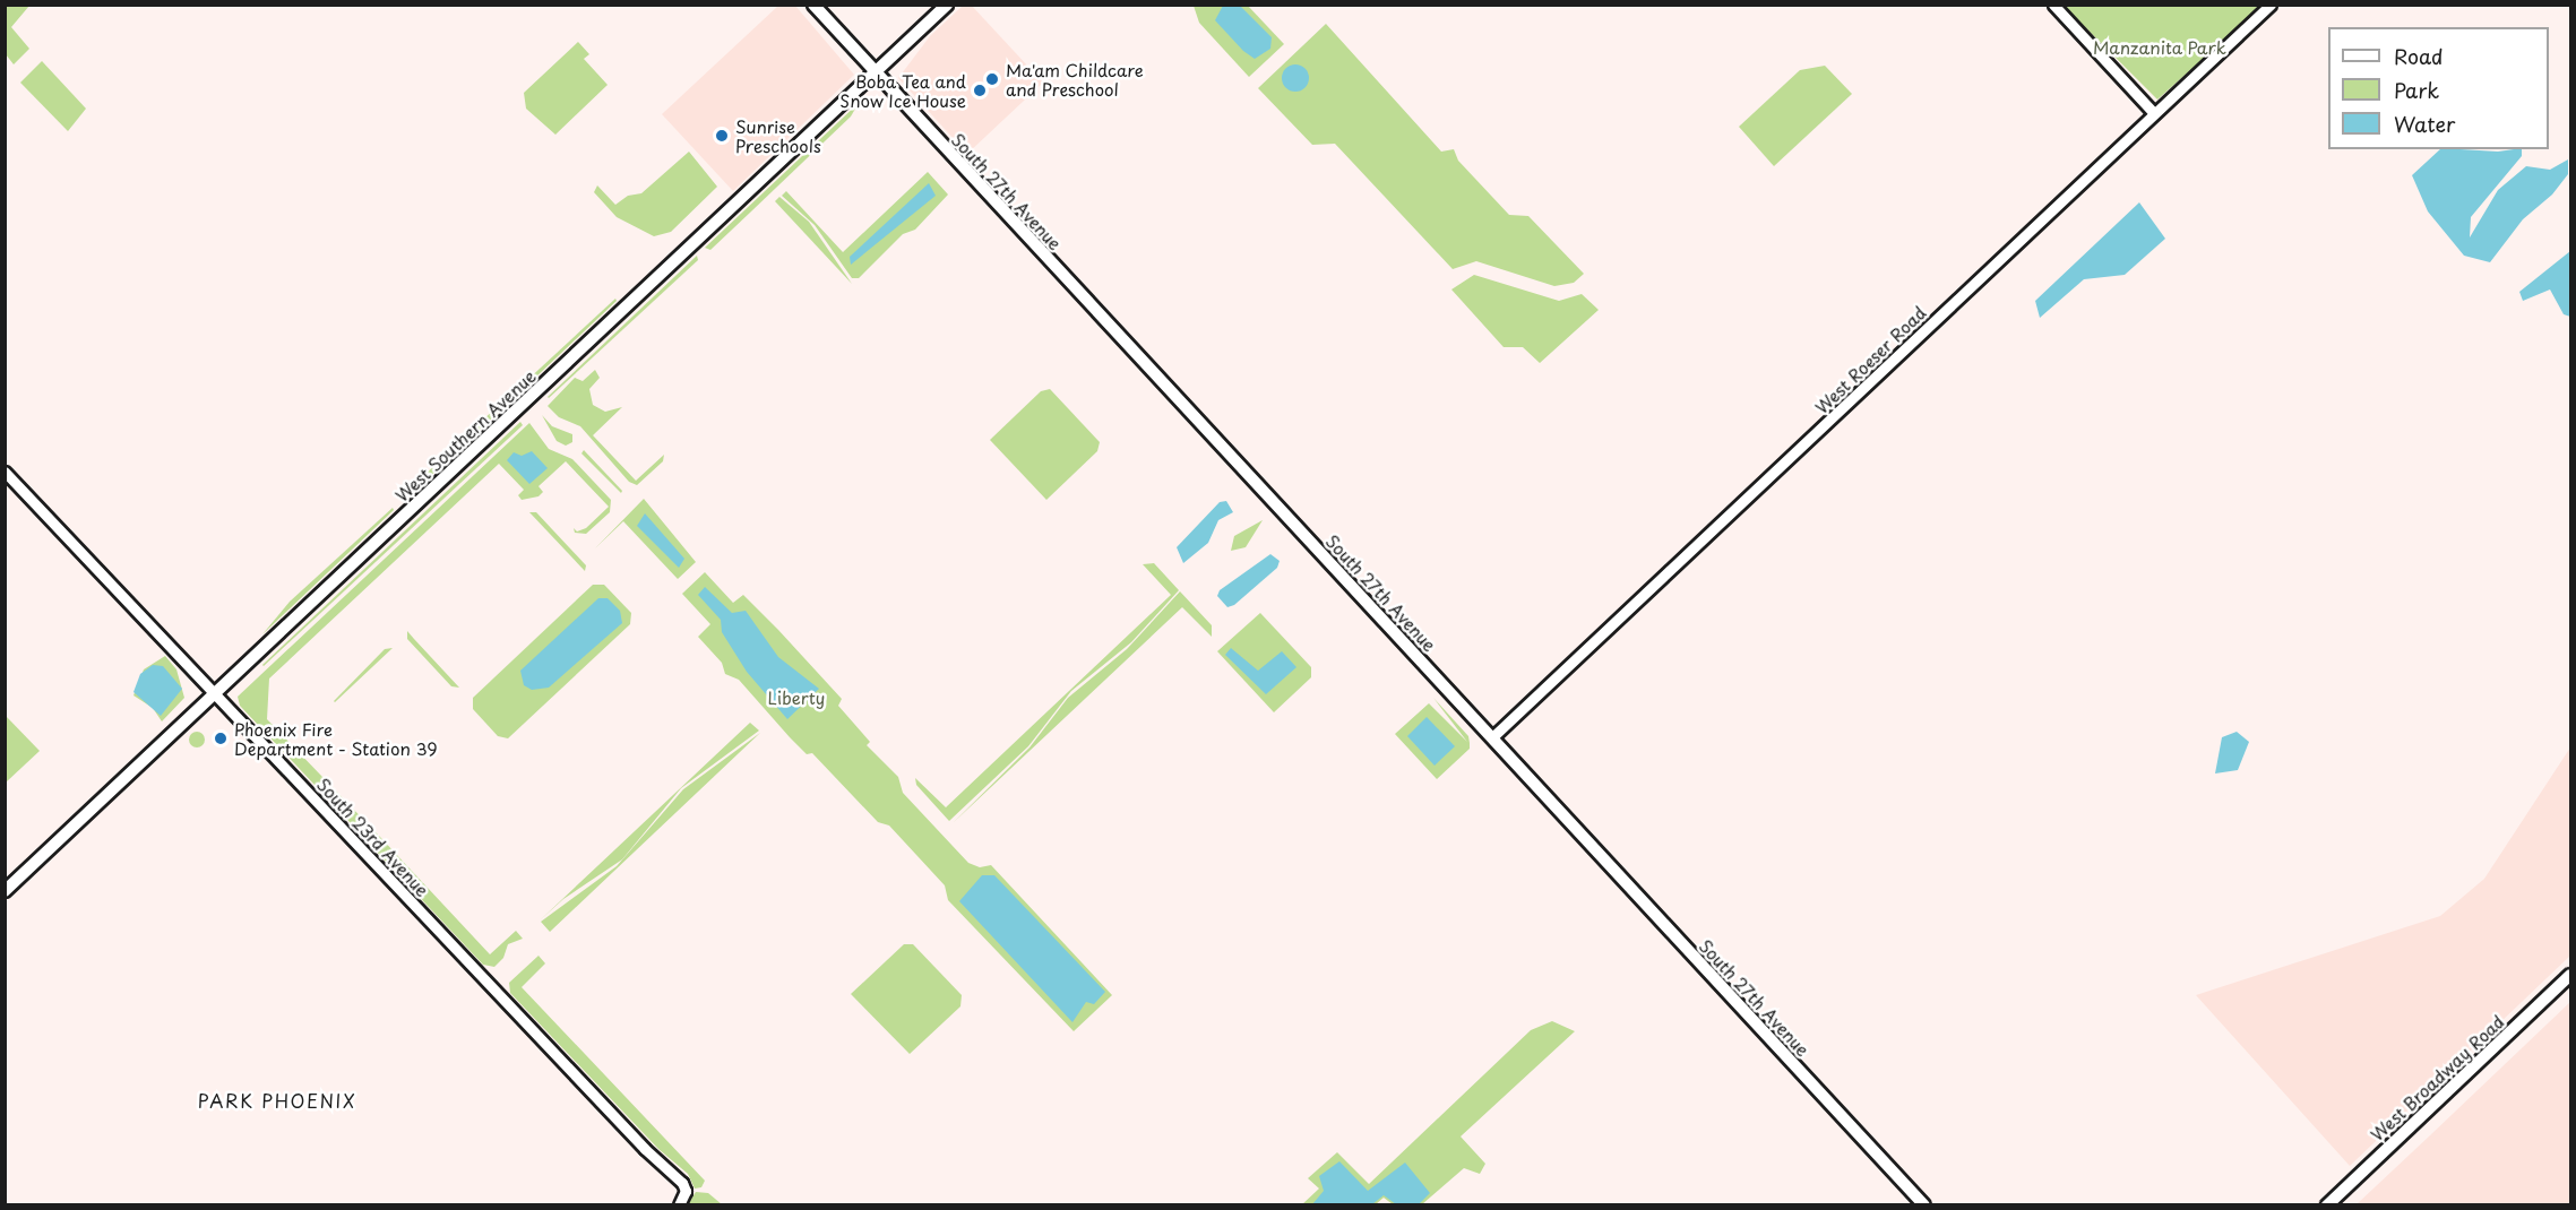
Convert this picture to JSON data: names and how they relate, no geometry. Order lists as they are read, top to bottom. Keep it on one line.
{"streets":{"main road":["South 27th Avenue","West Southern Avenue","West Broadway Road"],"street":["West Roeser Road","South 23rd Avenue"]},"crossings":[["South 27th Avenue","West Roeser Road"],["South 27th Avenue","West Southern Avenue"],["West Southern Avenue","South 23rd Avenue"]],"districts":["PARK PHOENIX"],"parks":["Manzanita Park","Liberty"],"places":["Ma'am Childcare and Preschool","Boba Tea and Snow Ice House","Sunrise Preschools","Phoenix Fire Department - Station 39"],"legend":["Road","Park","Water"]}
